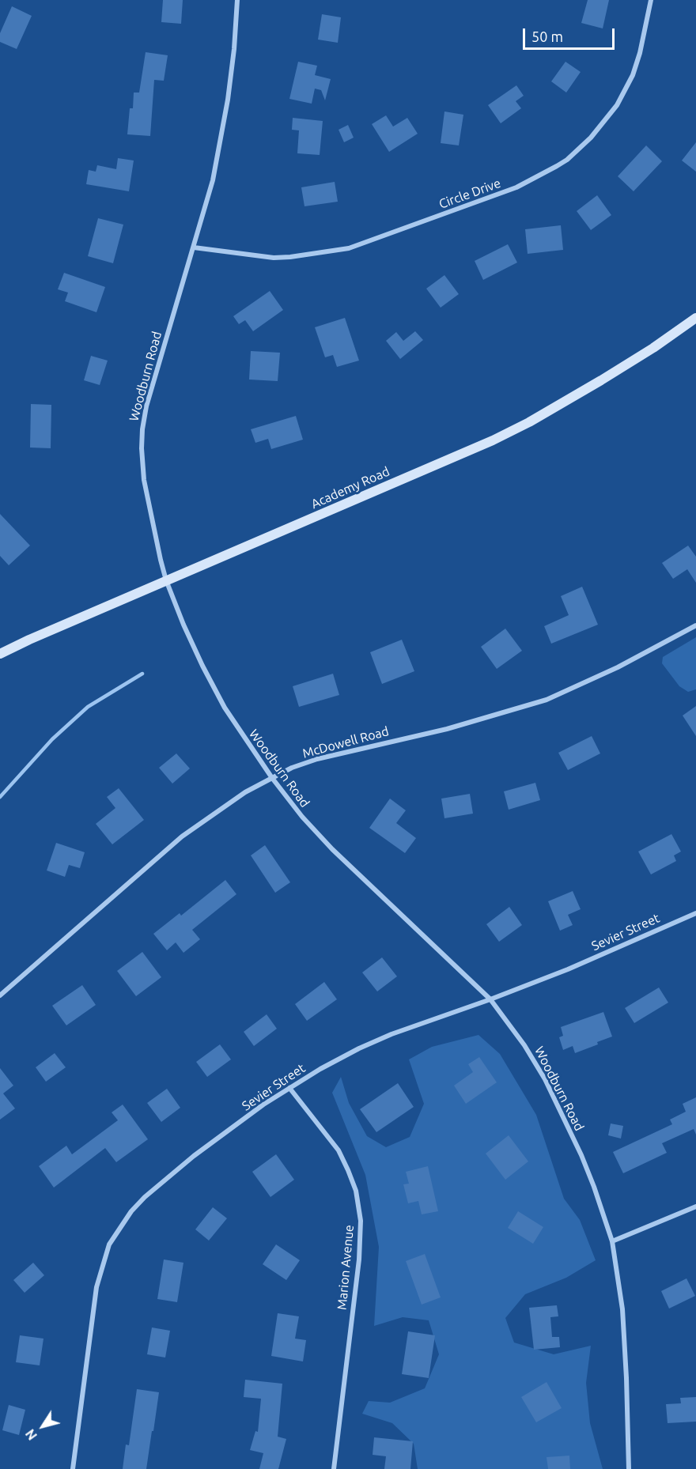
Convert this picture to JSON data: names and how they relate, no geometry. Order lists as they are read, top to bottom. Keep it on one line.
{"streets":{"main road":["Academy Road"],"street":["Circle Drive","Woodburn Road","McDowell Road","Sevier Street","Marion Avenue"]},"crossings":[["Circle Drive","Woodburn Road"],["Woodburn Road","Academy Road"],["Woodburn Road","McDowell Road"],["Woodburn Road","Sevier Street"],["Sevier Street","Marion Avenue"]],"scale_bar":"50 m","north":"bottom left"}
